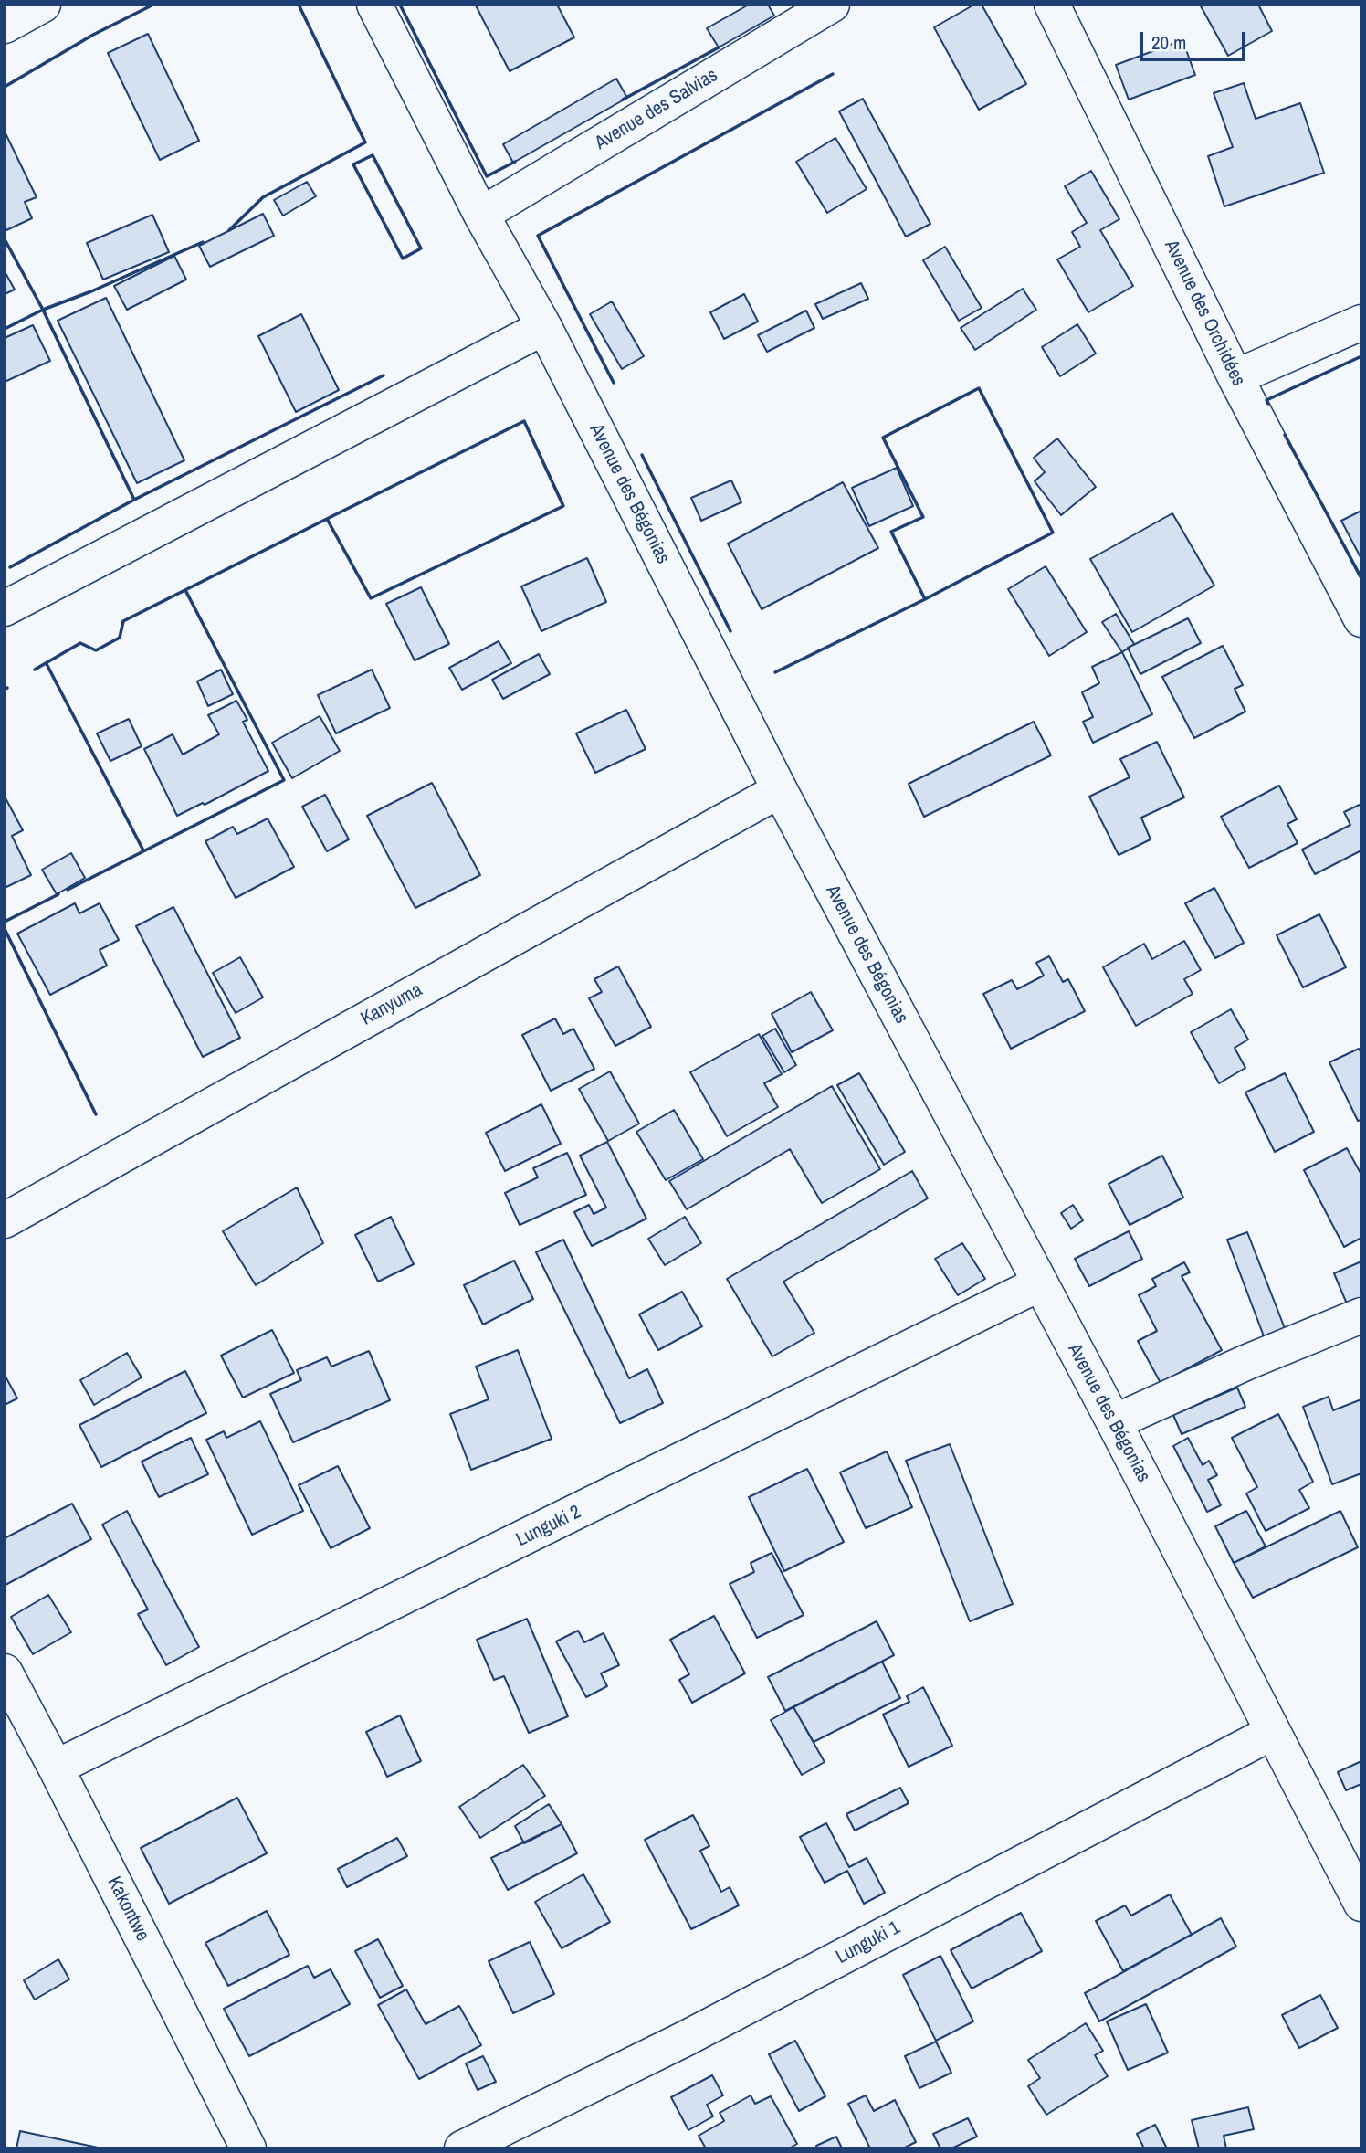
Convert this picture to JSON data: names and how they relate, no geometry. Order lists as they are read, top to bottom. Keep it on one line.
{"streets":{"street":["Avenue des Salvias","Avenue des Orchidées","Avenue des Bégonias","Kanyuma","Lunguki 2","Kakontwe","Lunguki 1"]},"crossings":[["Avenue des Salvias","Avenue des Bégonias"],["Avenue des Bégonias","Kanyuma"],["Avenue des Bégonias","Lunguki 2"],["Avenue des Bégonias","Lunguki 1"],["Lunguki 2","Kakontwe"]],"scale_bar":"20 m"}
